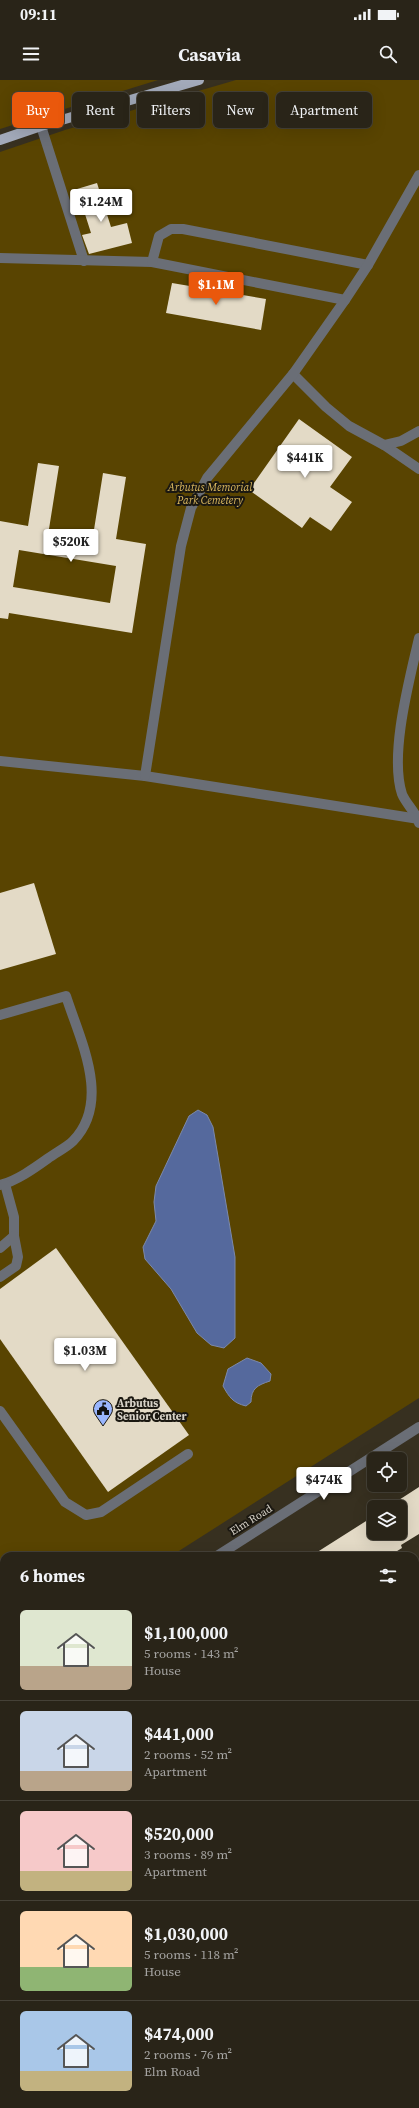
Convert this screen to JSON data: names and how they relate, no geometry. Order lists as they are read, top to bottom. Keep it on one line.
{"streets":{"street":["Elm Road"]},"parks":["Arbutus Memorial Park Cemetery"],"places":{"public building":["Arbutus Senior Center"]},"page":{"status":"09:11","header":"Casavia","chip":["Buy","Rent","Filters","New","Apartment"],"price":["$1.24M","$1.1M","$441K","$520K","$1.03M","$474K"],"heading":"6 homes","list":[{"name":"$1,100,000","note":"5 rooms · 143 m² · House"},{"name":"$441,000","note":"2 rooms · 52 m² · Apartment"},{"name":"$520,000","note":"3 rooms · 89 m² · Apartment"},{"name":"$1,030,000","note":"5 rooms · 118 m² · House"},{"name":"$474,000","note":"2 rooms · 76 m² · Elm Road"}]}}
